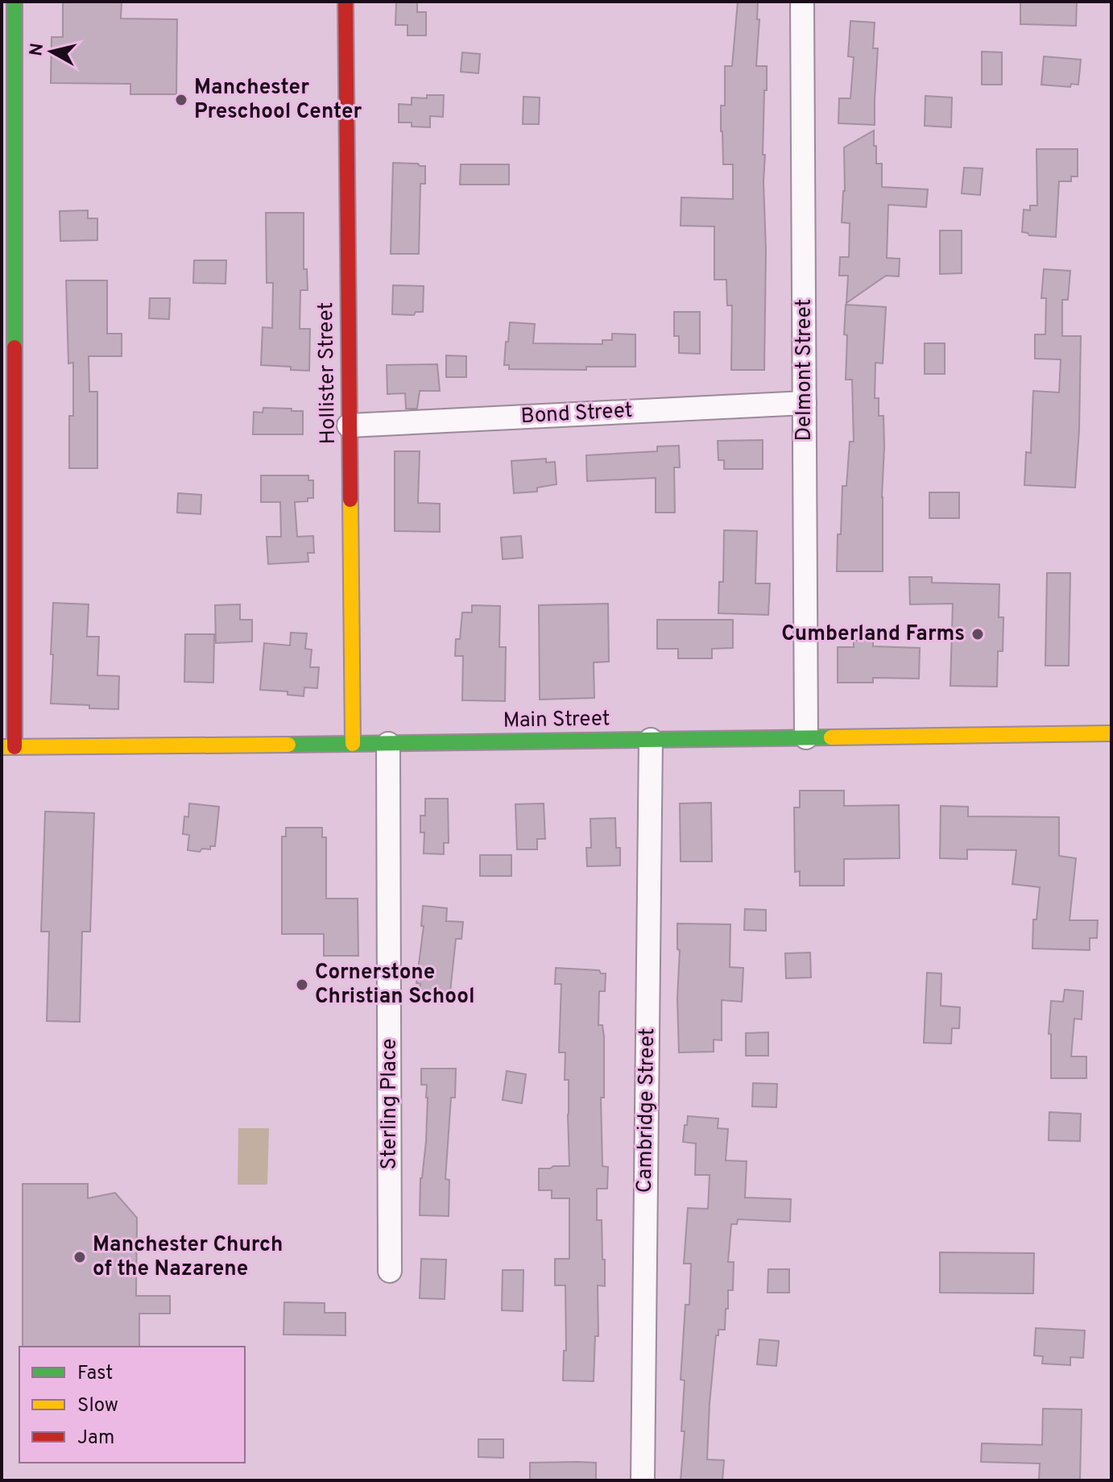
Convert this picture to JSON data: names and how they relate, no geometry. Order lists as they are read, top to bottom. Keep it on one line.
{"streets":{"street":["Delmont Street","Hollister Street","Bond Street","Main Street","Sterling Place","Cambridge Street"]},"crossings":[["Delmont Street","Bond Street"],["Delmont Street","Main Street"],["Hollister Street","Bond Street"],["Hollister Street","Main Street"],["Main Street","Sterling Place"],["Main Street","Cambridge Street"]],"places":["Manchester Preschool Center","Cumberland Farms","Cornerstone Christian School","Manchester Church of the Nazarene"],"legend":["Fast","Slow","Jam"],"north":"left"}
